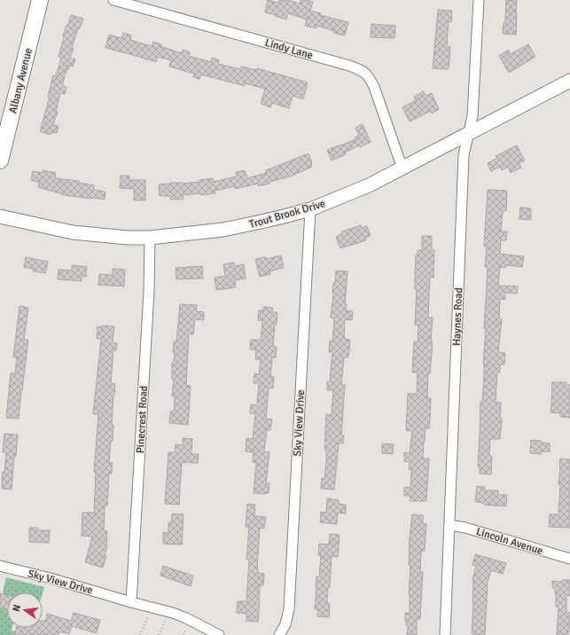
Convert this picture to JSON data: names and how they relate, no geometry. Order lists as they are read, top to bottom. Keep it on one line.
{"streets":{"highway":["Albany Avenue"],"main road":["Trout Brook Drive"],"street":["Lindy Lane","Haynes Road","Pinecrest Road","Sky View Drive","Lincoln Avenue"]},"crossings":[["Lindy Lane","Trout Brook Drive"],["Trout Brook Drive","Haynes Road"],["Trout Brook Drive","Pinecrest Road"],["Trout Brook Drive","Sky View Drive"],["Haynes Road","Lincoln Avenue"],["Pinecrest Road","Sky View Drive"]],"north":"left"}
